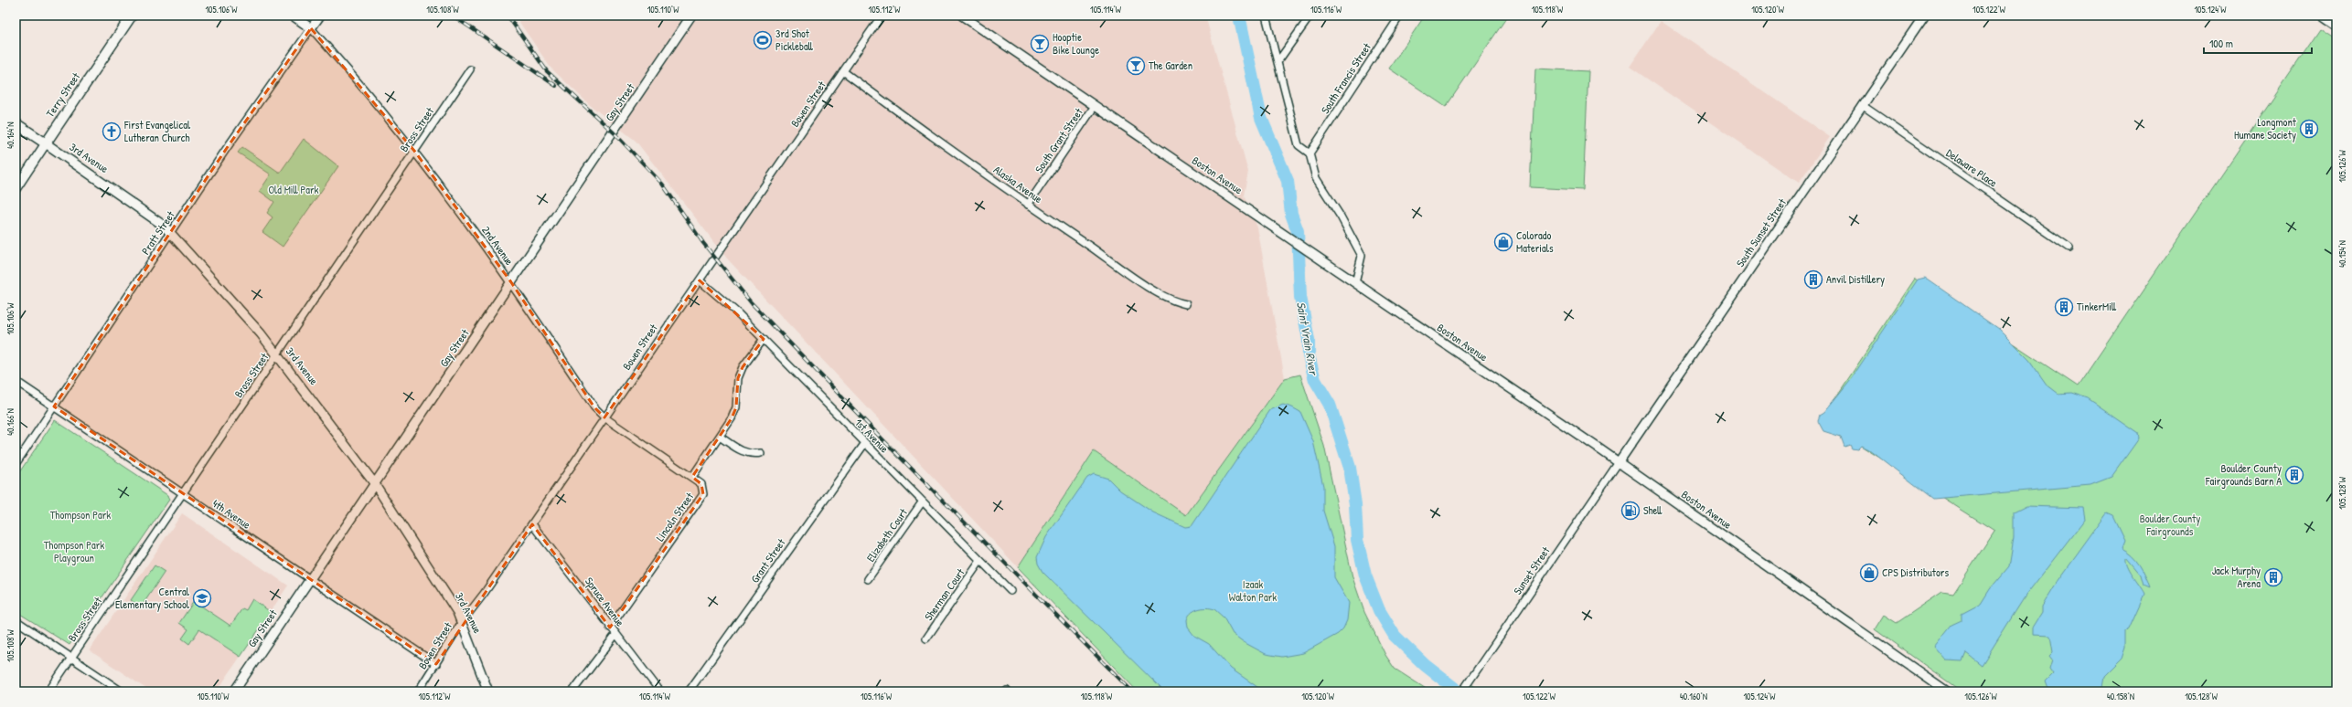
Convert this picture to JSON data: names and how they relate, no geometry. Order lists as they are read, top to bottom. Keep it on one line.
{"streets":{"main road":["Terry Street","3rd Avenue"],"street":["South Francis Street","Gay Street","Bowen Street","Bross Street","South Grant Street","Delaware Place","Boston Avenue","Alaska Avenue","Pratt Street","South Sunset Street","2nd Avenue","1st Avenue","4th Avenue","Lincoln Street","Elizabeth Court","Grant Street","Sunset Street","Sherman Court","Spruce Avenue"]},"crossings":[["Terry Street","3rd Avenue"],["Gay Street","3rd Avenue"],["Gay Street","2nd Avenue"],["Gay Street","4th Avenue"],["Bowen Street","3rd Avenue"],["Bowen Street","Alaska Avenue"],["Bowen Street","2nd Avenue"],["Bowen Street","1st Avenue"],["Bowen Street","4th Avenue"],["Bowen Street","Spruce Avenue"],["Bross Street","3rd Avenue"],["Bross Street","2nd Avenue"],["Bross Street","4th Avenue"],["South Grant Street","Boston Avenue"],["South Grant Street","Alaska Avenue"],["3rd Avenue","Pratt Street"],["Delaware Place","South Sunset Street"],["Boston Avenue","South Sunset Street"],["Boston Avenue","Sunset Street"],["Pratt Street","2nd Avenue"],["Pratt Street","4th Avenue"],["South Sunset Street","Sunset Street"],["2nd Avenue","Lincoln Street"],["1st Avenue","Lincoln Street"],["1st Avenue","Elizabeth Court"],["1st Avenue","Grant Street"],["1st Avenue","Sherman Court"],["Lincoln Street","Spruce Avenue"]],"water":["Saint Vrain River"],"parks":["Old Mill Park","Thompson Park","Boulder County Fairgrounds","Thompson Park Playgroun","Izaak Walton Park"],"places":{"sports":["3rd Shot Pickleball"],"bar":["Hooptie Bike Lounge","The Garden"],"building":["Longmont Humane Society","Anvil Distillery","TinkerMill","Boulder County Fairgrounds Barn A","Jack Murphy Arena"],"church":["First Evangelical Lutheran Church"],"shop":["Colorado Materials","CPS Distributors"],"fuel station":["Shell"],"school or university":["Central Elementary School"]},"scale_bar":"100 m","coordinates":["105.106°W","105.108°W","105.110°W","105.112°W","105.114°W","105.116°W","105.118°W","105.120°W","105.122°W","105.124°W","40.164°N","105.126°W","40.154°N","40.166°N","105.128°W","40.160°N","40.158°N"]}
